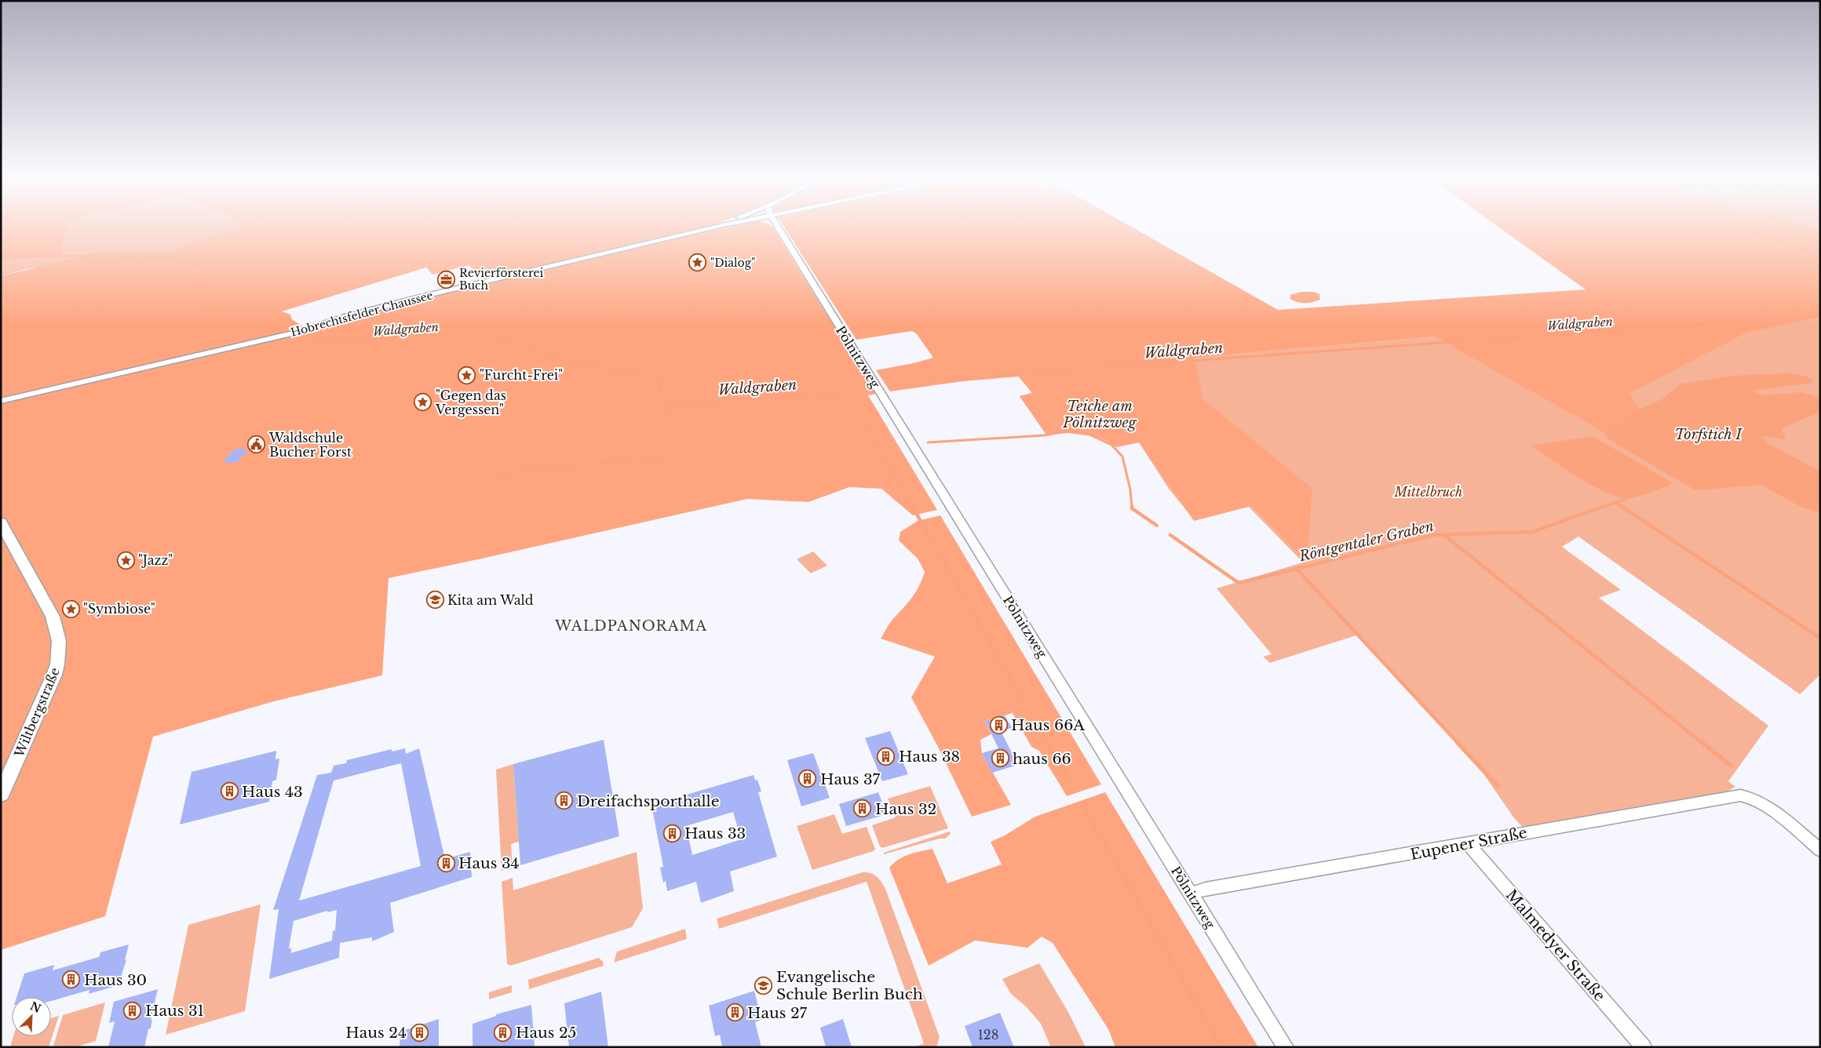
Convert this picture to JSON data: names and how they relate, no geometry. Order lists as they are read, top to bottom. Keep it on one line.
{"streets":{"main road":["Wiltbergstraße"],"street":["Hobrechtsfelder Chaussee","Pölnitzweg","Eupener Straße","Malmedyer Straße"]},"crossings":[["Pölnitzweg","Eupener Straße"],["Eupener Straße","Malmedyer Straße"]],"districts":["WALDPANORAMA"],"water":["Waldgraben","Teiche am Pölnitzweg","Torfstich I","Röntgentaler Graben"],"parks":["Mittelbruch"],"places":{"place":["\"Dialog\"","\"Furcht-Frei\"","\"Gegen das Vergessen\"","\"Jazz\"","\"Symbiose\""],"office":["Revierförsterei Buch"],"public building":["Waldschule Bucher Forst"],"school or university":["Kita am Wald","Evangelische Schule Berlin Buch"],"building":["Haus 66A","Haus 38","haus 66","Haus 37","Haus 43","Dreifachsporthalle","Haus 32","Haus 33","Haus 34","Haus 30","Haus 31","Haus 27","Haus 24","Haus 25"]},"house_numbers":["128"],"north":"top right"}
